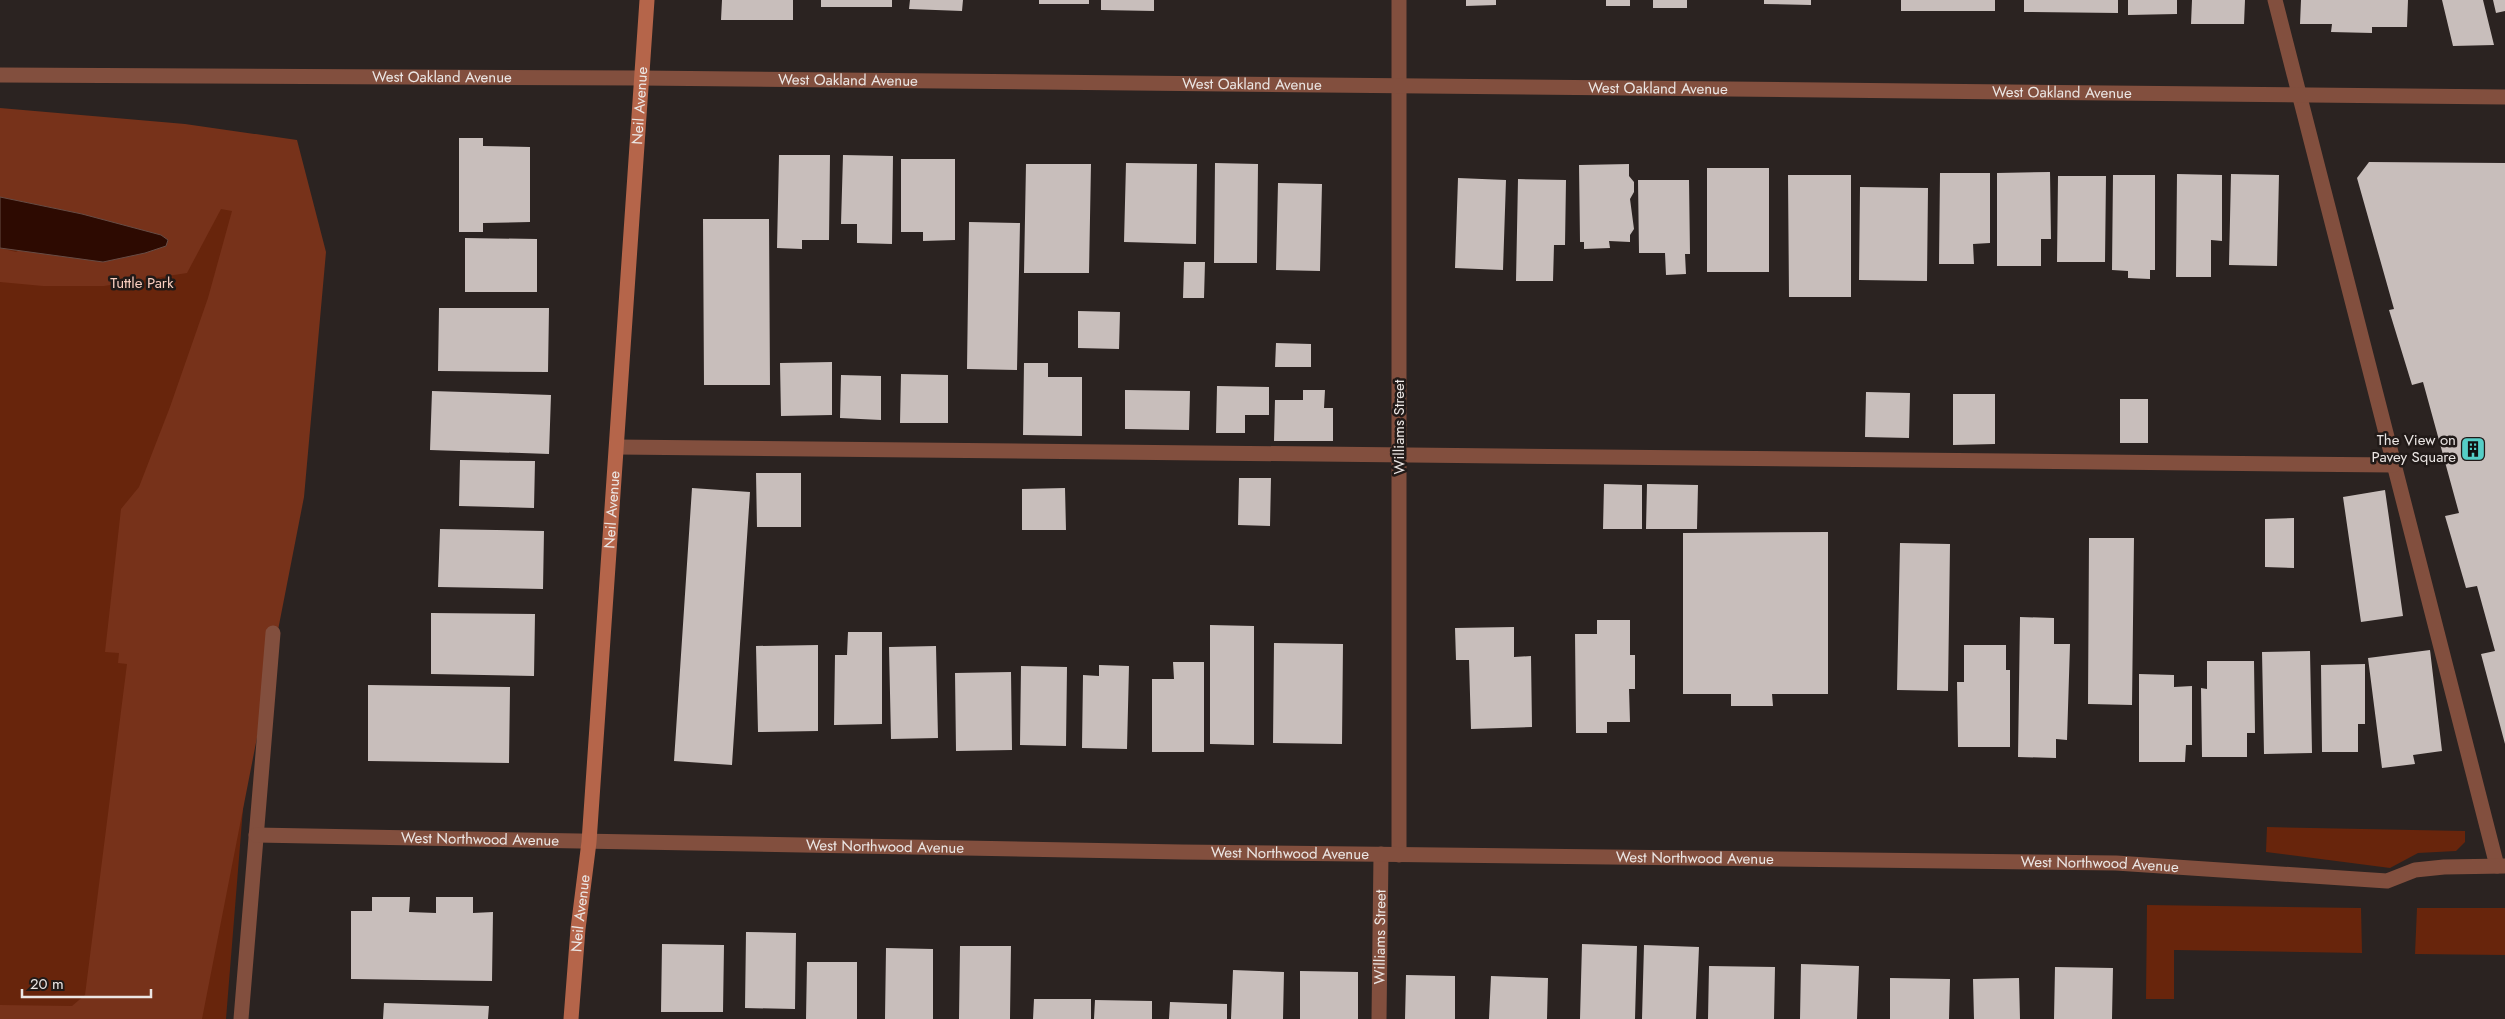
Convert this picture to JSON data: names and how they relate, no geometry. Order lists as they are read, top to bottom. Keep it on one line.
{"streets":{"street":["West Oakland Avenue","Neil Avenue","Williams Street","West Northwood Avenue"]},"crossings":[["West Oakland Avenue","Neil Avenue"],["West Oakland Avenue","Williams Street"],["Neil Avenue","West Northwood Avenue"],["Williams Street","West Northwood Avenue"]],"parks":["Tuttle Park"],"places":{"building":["The View on Pavey Square"]},"scale_bar":"20 m"}
